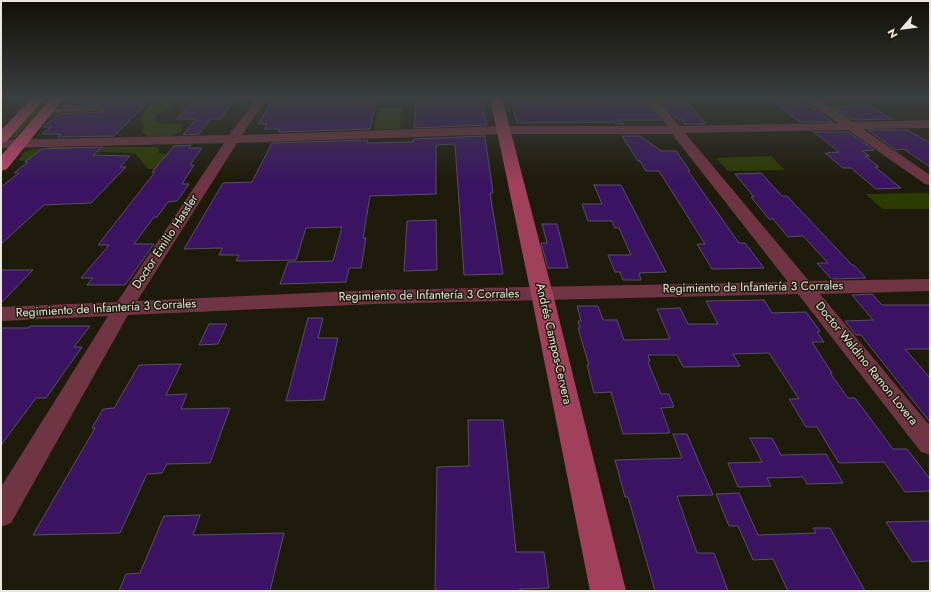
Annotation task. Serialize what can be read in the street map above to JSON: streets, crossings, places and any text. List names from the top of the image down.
{
  "streets": {
    "street": [
      "Doctor Emilio Hassler",
      "Regimiento de Infantería 3 Corrales",
      "Andrés Campos-Cervera",
      "Doctor Waldino Ramon Lovera"
    ]
  },
  "crossings": [
    ["Doctor Emilio Hassler", "Regimiento de Infantería 3 Corrales"],
    ["Regimiento de Infantería 3 Corrales", "Andrés Campos-Cervera"],
    ["Regimiento de Infantería 3 Corrales", "Doctor Waldino Ramon Lovera"]
  ],
  "north": "bottom left"
}
